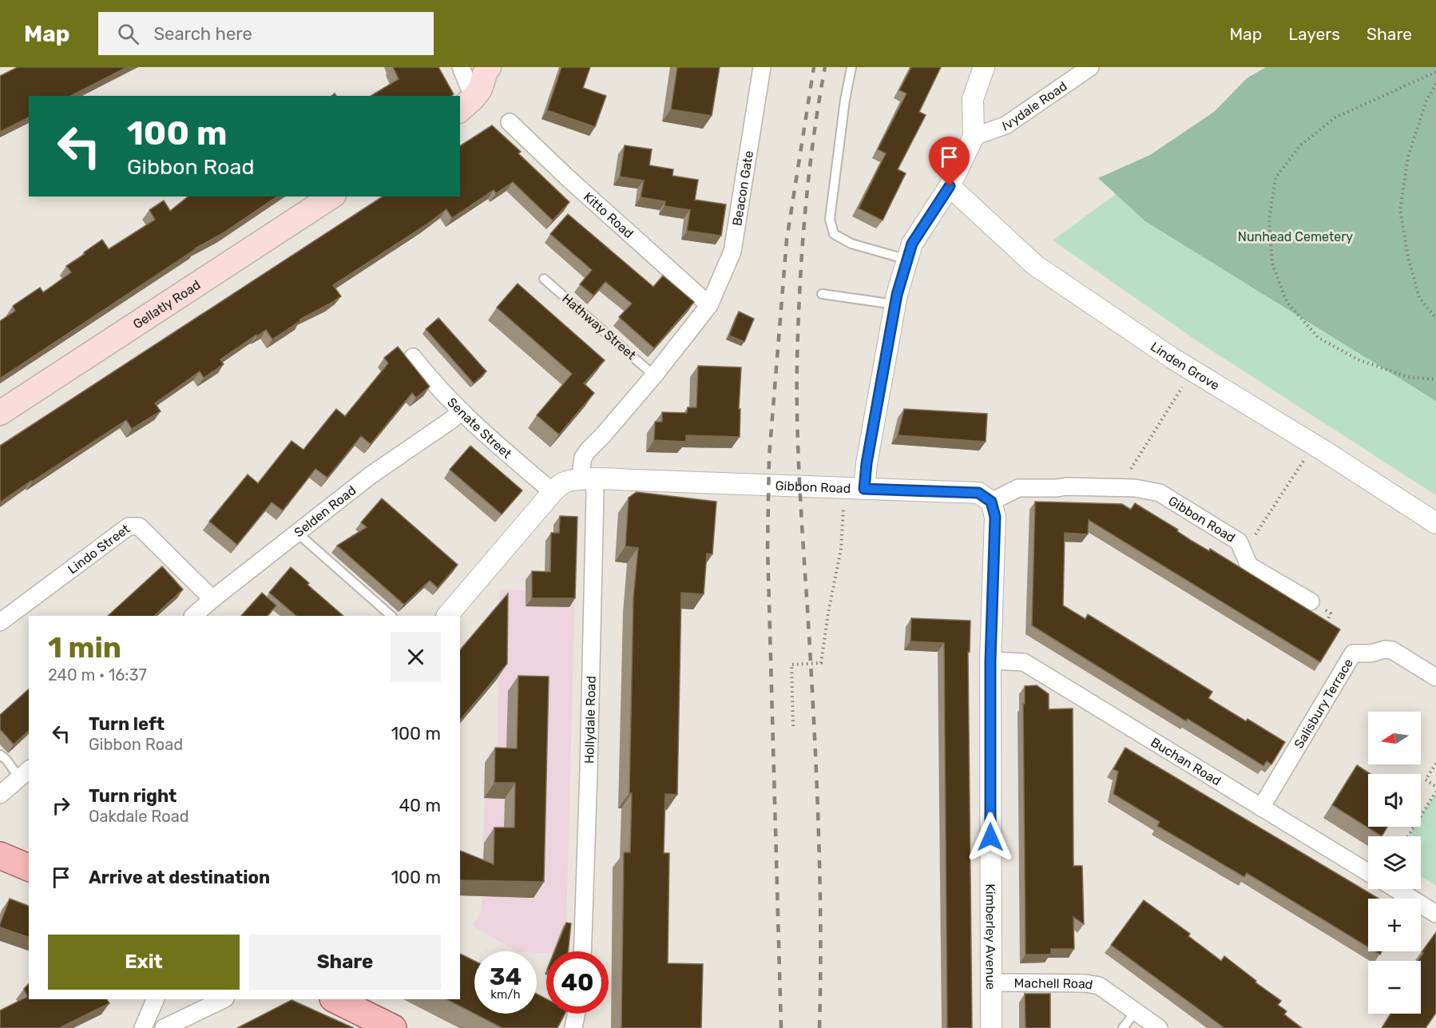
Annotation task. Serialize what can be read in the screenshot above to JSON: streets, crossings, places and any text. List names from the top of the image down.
{
  "streets": {
    "main road": ["Gellatly Road"],
    "street": [
      "Ivydale Road",
      "Beacon Gate",
      "Kitto Road",
      "Linden Grove",
      "Senate Street",
      "Gibbon Road",
      "Selden Road",
      "Lindo Street",
      "Salisbury Terrace",
      "Hollydale Road",
      "Buchan Road",
      "Kimberley Avenue",
      "Machell Road"
    ],
    "lane": ["Hathway Street"]
  },
  "crossings": [
    ["Beacon Gate", "Kitto Road"],
    ["Beacon Gate", "Hathway Street"],
    ["Beacon Gate", "Hollydale Road"],
    ["Hathway Street", "Hollydale Road"],
    ["Senate Street", "Gibbon Road"],
    ["Senate Street", "Selden Road"],
    ["Gibbon Road", "Hollydale Road"],
    ["Gibbon Road", "Kimberley Avenue"],
    ["Selden Road", "Lindo Street"],
    ["Salisbury Terrace", "Buchan Road"],
    ["Buchan Road", "Kimberley Avenue"],
    ["Kimberley Avenue", "Machell Road"]
  ],
  "parks": ["Nunhead Cemetery"],
  "north": "left",
  "page": {
    "header": "Map",
    "search": "Search here",
    "nav": ["Map", "Layers", "Share"],
    "turn": ["100 m", "Gibbon Road"],
    "heading": ["1 min", "240 m · 16:37"],
    "list": [
      {
        "name": "Turn left",
        "note": "Gibbon Road",
        "value": "100 m"
      },
      {
        "name": "Turn right",
        "note": "Oakdale Road",
        "value": "40 m"
      },
      {
        "name": "Arrive at destination",
        "value": "100 m"
      }
    ],
    "map_buttons": ["+", "−"],
    "buttons": ["Exit", "Share"],
    "speed": "34 km/h",
    "limit": "40"
  }
}
